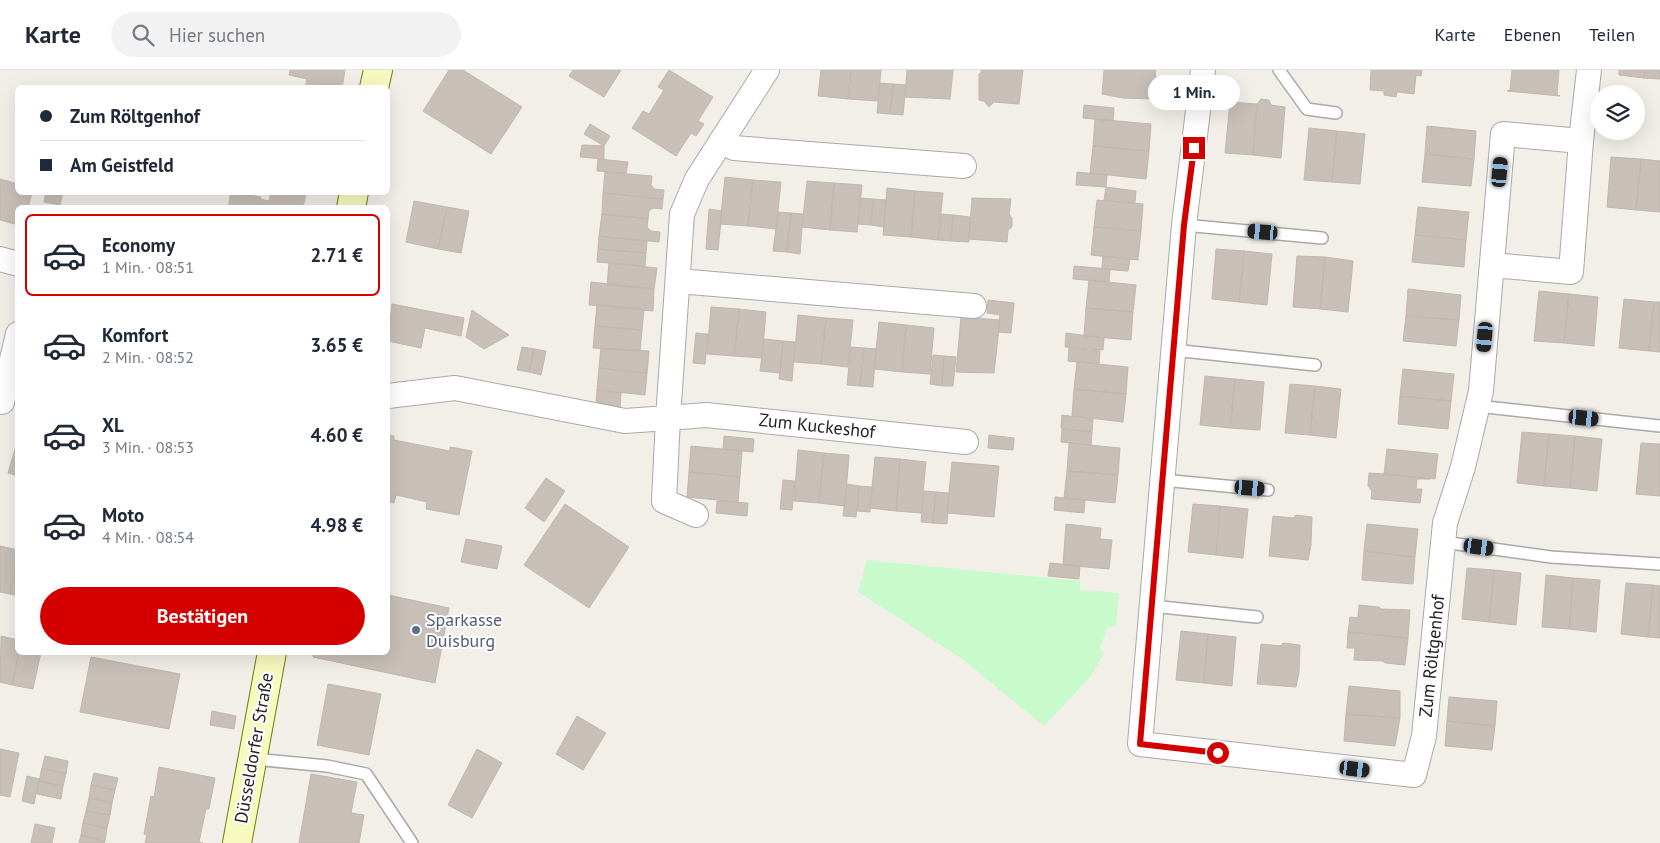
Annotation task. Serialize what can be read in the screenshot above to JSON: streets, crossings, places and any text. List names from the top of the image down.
{
  "streets": {
    "main road": ["Düsseldorfer Straße"],
    "street": ["Zum Kuckeshof", "Zum Röltgenhof"]
  },
  "places": ["Sparkasse Duisburg"],
  "page": {
    "header": "Karte",
    "search": "Hier suchen",
    "nav": ["Karte", "Ebenen", "Teilen"],
    "bubble": "1 Min.",
    "banner": ["Zum Röltgenhof", "Am Geistfeld"],
    "list": [
      {
        "name": "Economy",
        "note": "1 Min. · 08:51",
        "value": "2.71 €"
      },
      {
        "name": "Komfort",
        "note": "2 Min. · 08:52",
        "value": "3.65 €"
      },
      {
        "name": "XL",
        "note": "3 Min. · 08:53",
        "value": "4.60 €"
      },
      {
        "name": "Moto",
        "note": "4 Min. · 08:54",
        "value": "4.98 €"
      }
    ],
    "buttons": "Bestätigen"
  }
}
